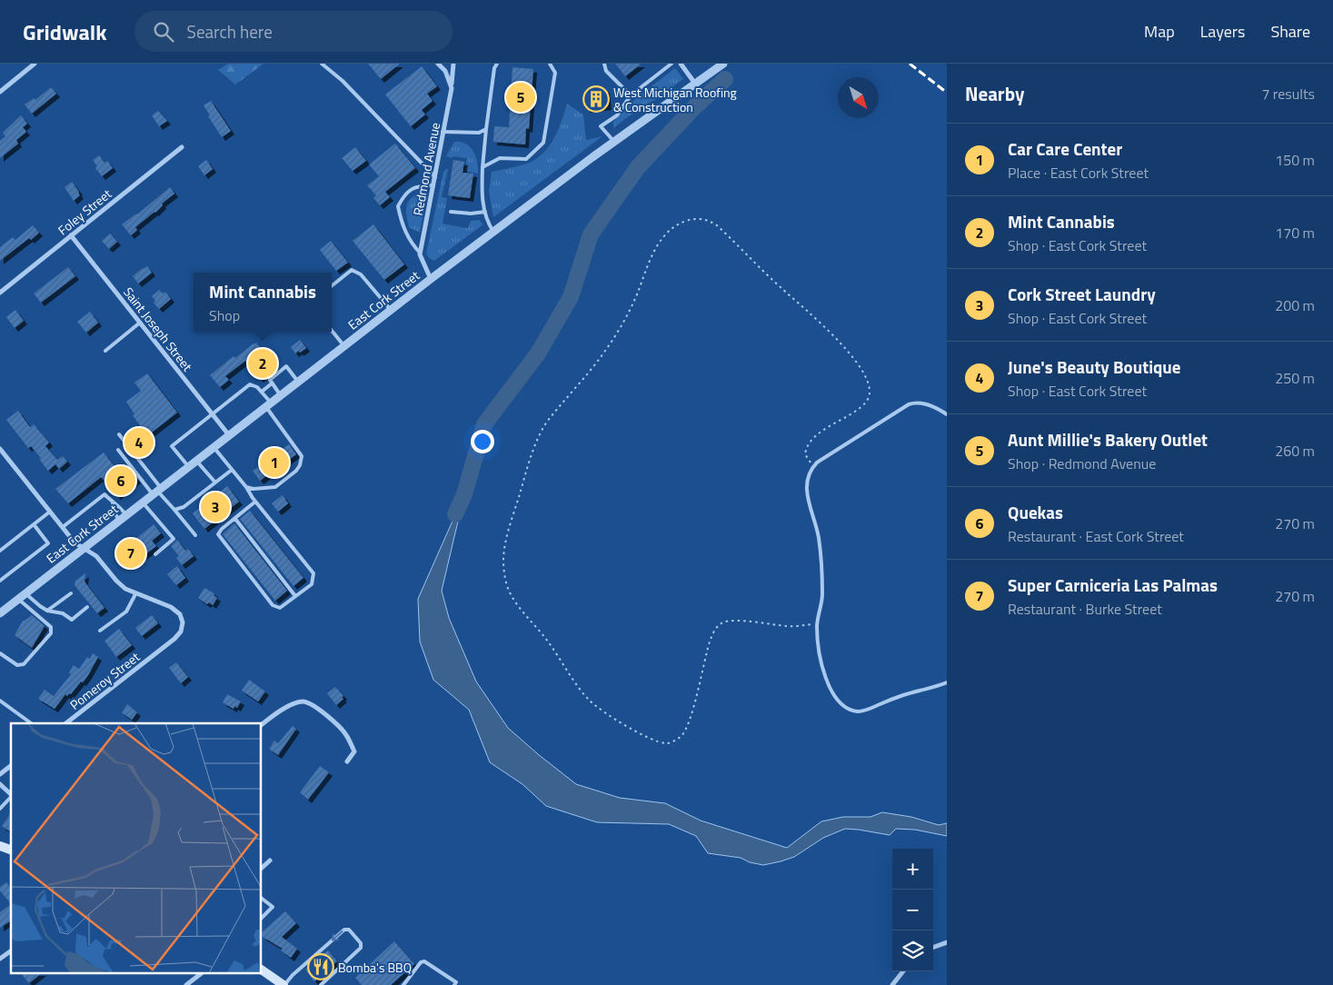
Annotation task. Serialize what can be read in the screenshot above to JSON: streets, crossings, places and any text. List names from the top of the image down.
{
  "streets": {
    "street": [
      "Redmond Avenue",
      "Foley Street",
      "East Cork Street",
      "Saint Joseph Street",
      "Pomeroy Street"
    ]
  },
  "crossings": [
    ["Foley Street", "Saint Joseph Street"],
    ["East Cork Street", "Saint Joseph Street"]
  ],
  "places": {
    "building": ["West Michigan Roofing & Construction"],
    "restaurant": ["Bomba's BBQ"]
  },
  "north": "bottom right",
  "page": {
    "header": "Gridwalk",
    "search": "Search here",
    "nav": ["Map", "Layers", "Share"],
    "heading": ["Nearby", "7 results"],
    "pins": [
      "5",
      "2",
      "4",
      "1",
      "6",
      "3",
      "7"
    ],
    "list": [
      {
        "mark": "1",
        "name": "Car Care Center",
        "note": "Place · East Cork Street",
        "value": "150 m"
      },
      {
        "mark": "2",
        "name": "Mint Cannabis",
        "note": "Shop · East Cork Street",
        "value": "170 m"
      },
      {
        "mark": "3",
        "name": "Cork Street Laundry",
        "note": "Shop · East Cork Street",
        "value": "200 m"
      },
      {
        "mark": "4",
        "name": "June's Beauty Boutique",
        "note": "Shop · East Cork Street",
        "value": "250 m"
      },
      {
        "mark": "5",
        "name": "Aunt Millie's Bakery Outlet",
        "note": "Shop · Redmond Avenue",
        "value": "260 m"
      },
      {
        "mark": "6",
        "name": "Quekas",
        "note": "Restaurant · East Cork Street",
        "value": "270 m"
      },
      {
        "mark": "7",
        "name": "Super Carniceria Las Palmas",
        "note": "Restaurant · Burke Street",
        "value": "270 m"
      }
    ],
    "popup": ["Mint Cannabis", "Shop"],
    "map_buttons": ["+", "−"]
  }
}
